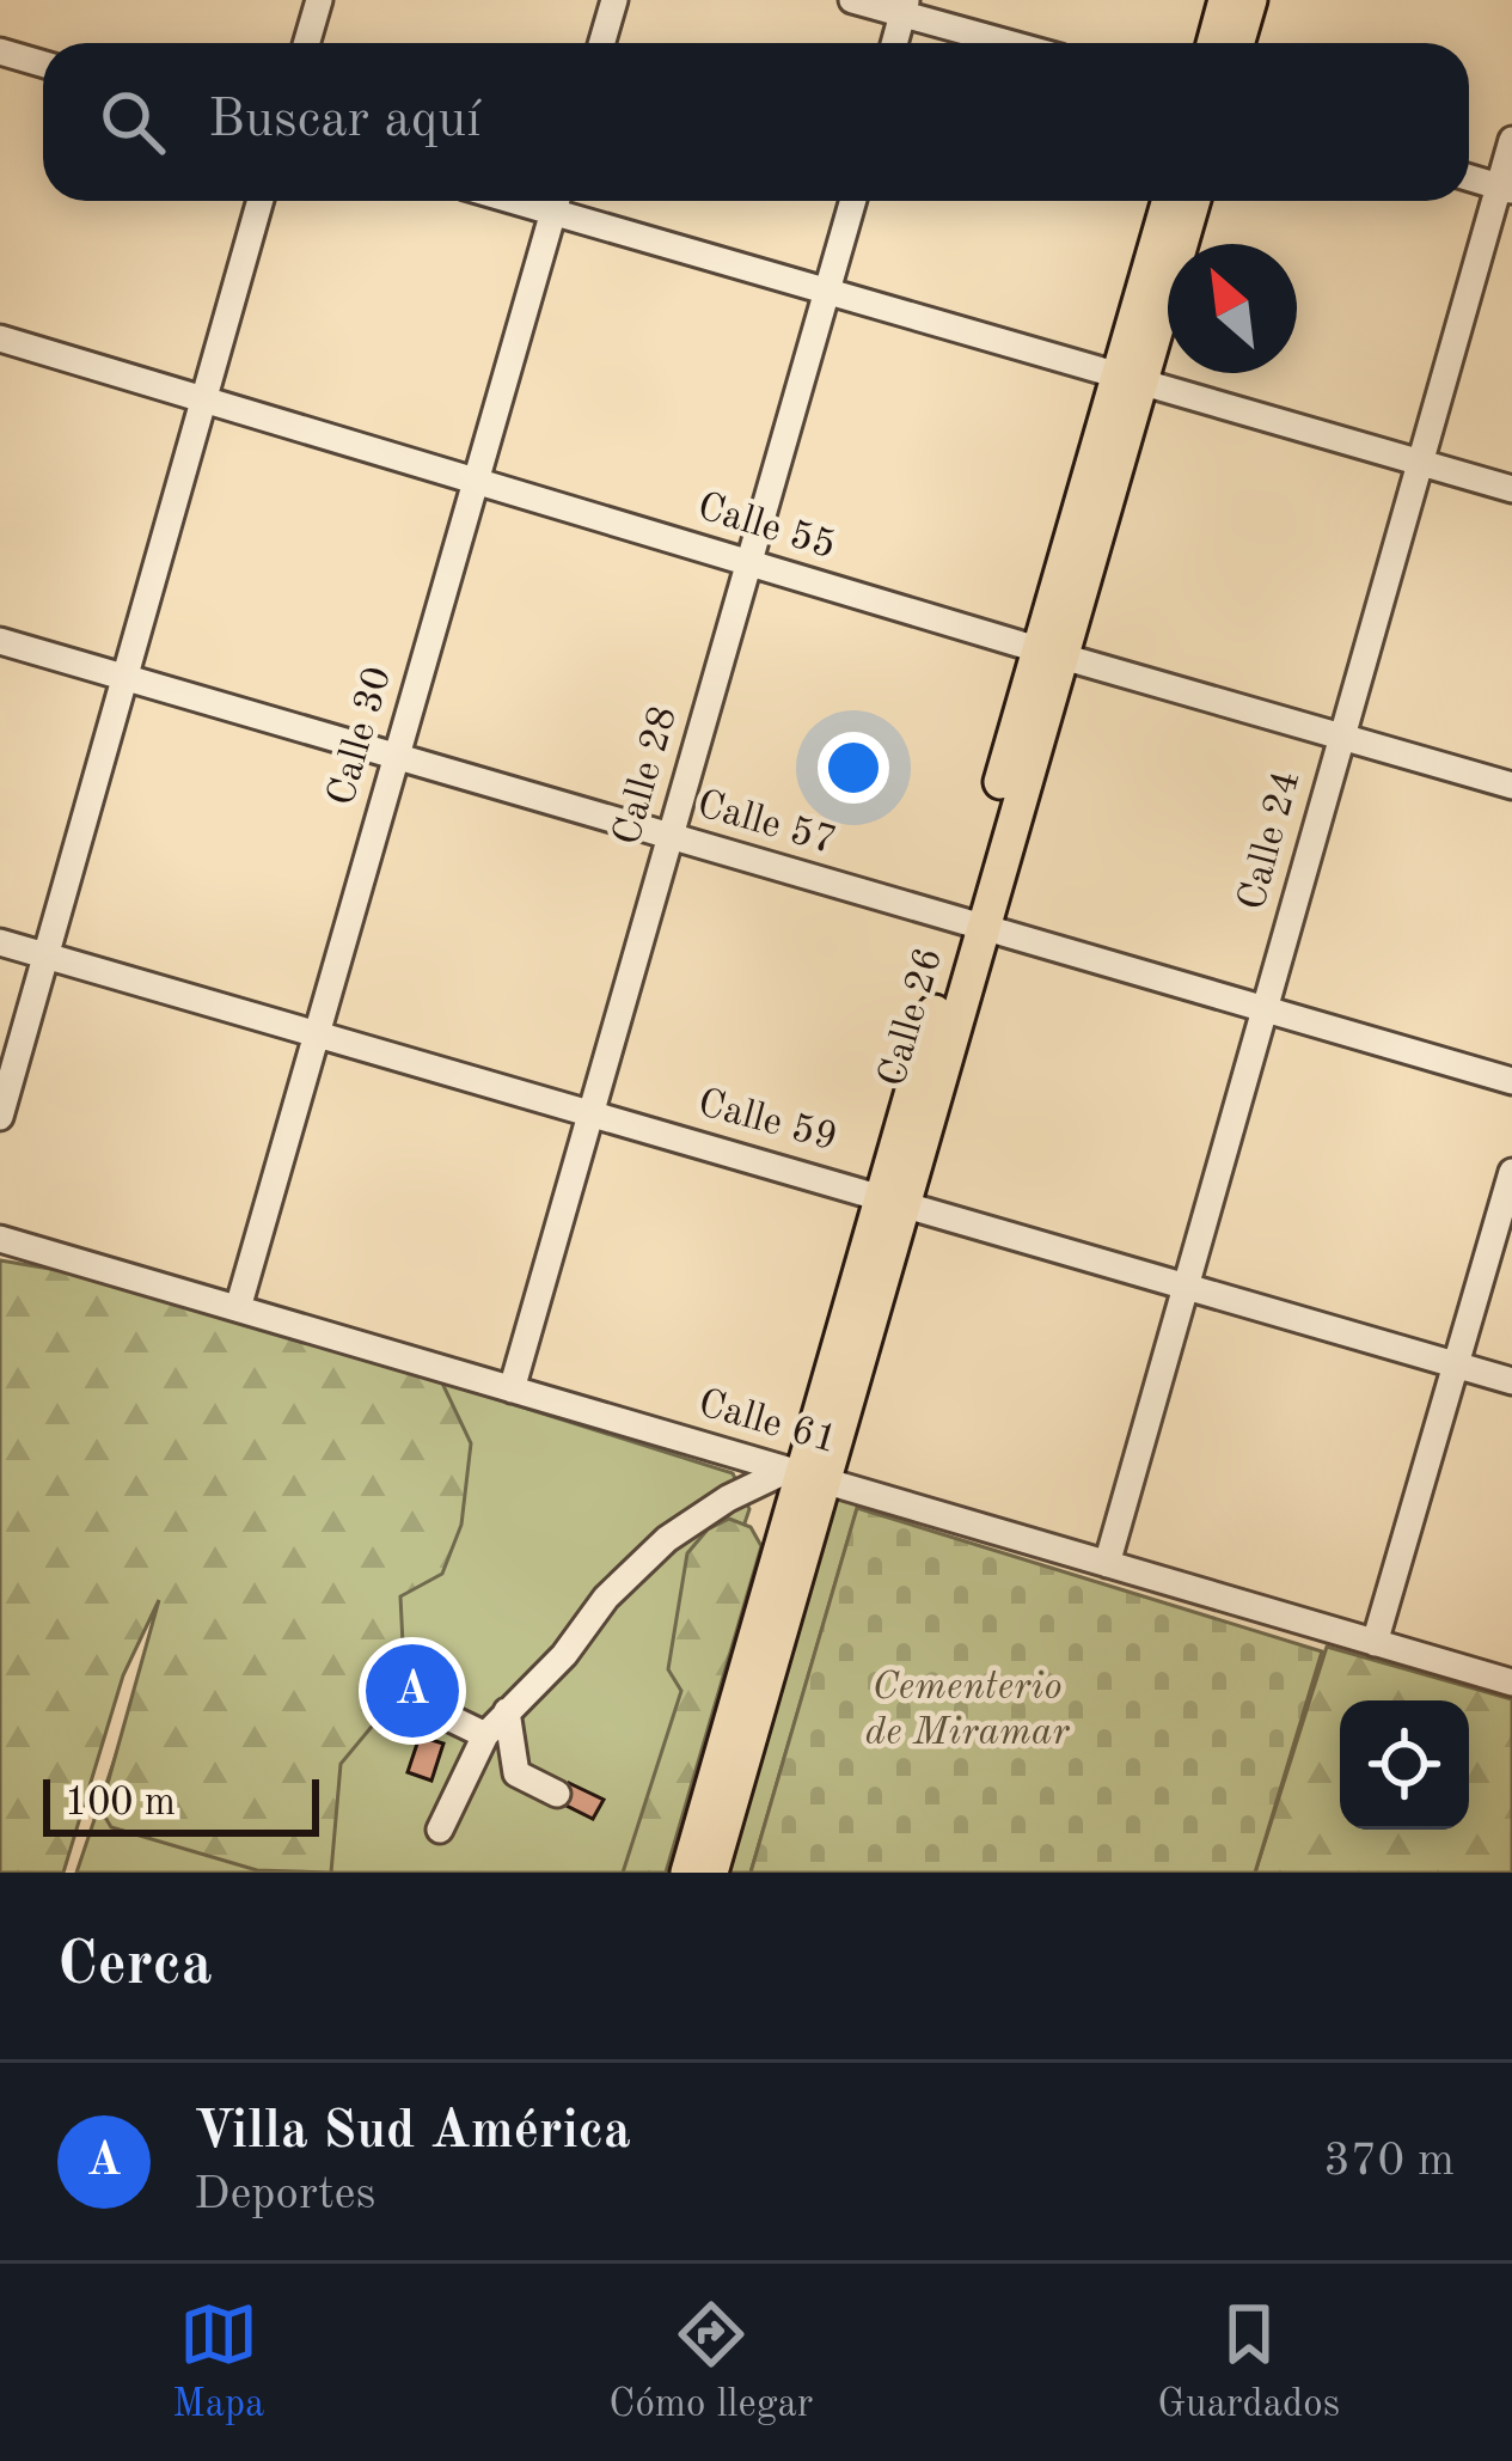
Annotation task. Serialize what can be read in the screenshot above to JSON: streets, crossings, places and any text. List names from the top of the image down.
{
  "streets": {
    "main road": ["Calle 26"],
    "street": [
      "Calle 55",
      "Calle 30",
      "Calle 28",
      "Calle 57",
      "Calle 24",
      "Calle 59",
      "Calle 61"
    ]
  },
  "crossings": [
    ["Calle 55", "Calle 30"],
    ["Calle 55", "Calle 28"],
    ["Calle 55", "Calle 24"],
    ["Calle 55", "Calle 26"],
    ["Calle 30", "Calle 57"],
    ["Calle 30", "Calle 59"],
    ["Calle 30", "Calle 61"],
    ["Calle 28", "Calle 57"],
    ["Calle 28", "Calle 59"],
    ["Calle 28", "Calle 61"],
    ["Calle 57", "Calle 24"],
    ["Calle 57", "Calle 26"],
    ["Calle 24", "Calle 59"],
    ["Calle 24", "Calle 61"],
    ["Calle 26", "Calle 59"],
    ["Calle 26", "Calle 61"]
  ],
  "parks": ["Cementerio de Miramar"],
  "scale_bar": "100 m",
  "north": "top left",
  "page": {
    "search": "Buscar aquí",
    "pins": "A",
    "scale": "100 m",
    "heading": "Cerca",
    "list": [
      {
        "mark": "A",
        "name": "Villa Sud América",
        "note": "Deportes",
        "value": "370 m"
      }
    ],
    "nav": ["Mapa", "Cómo llegar", "Guardados"]
  }
}
